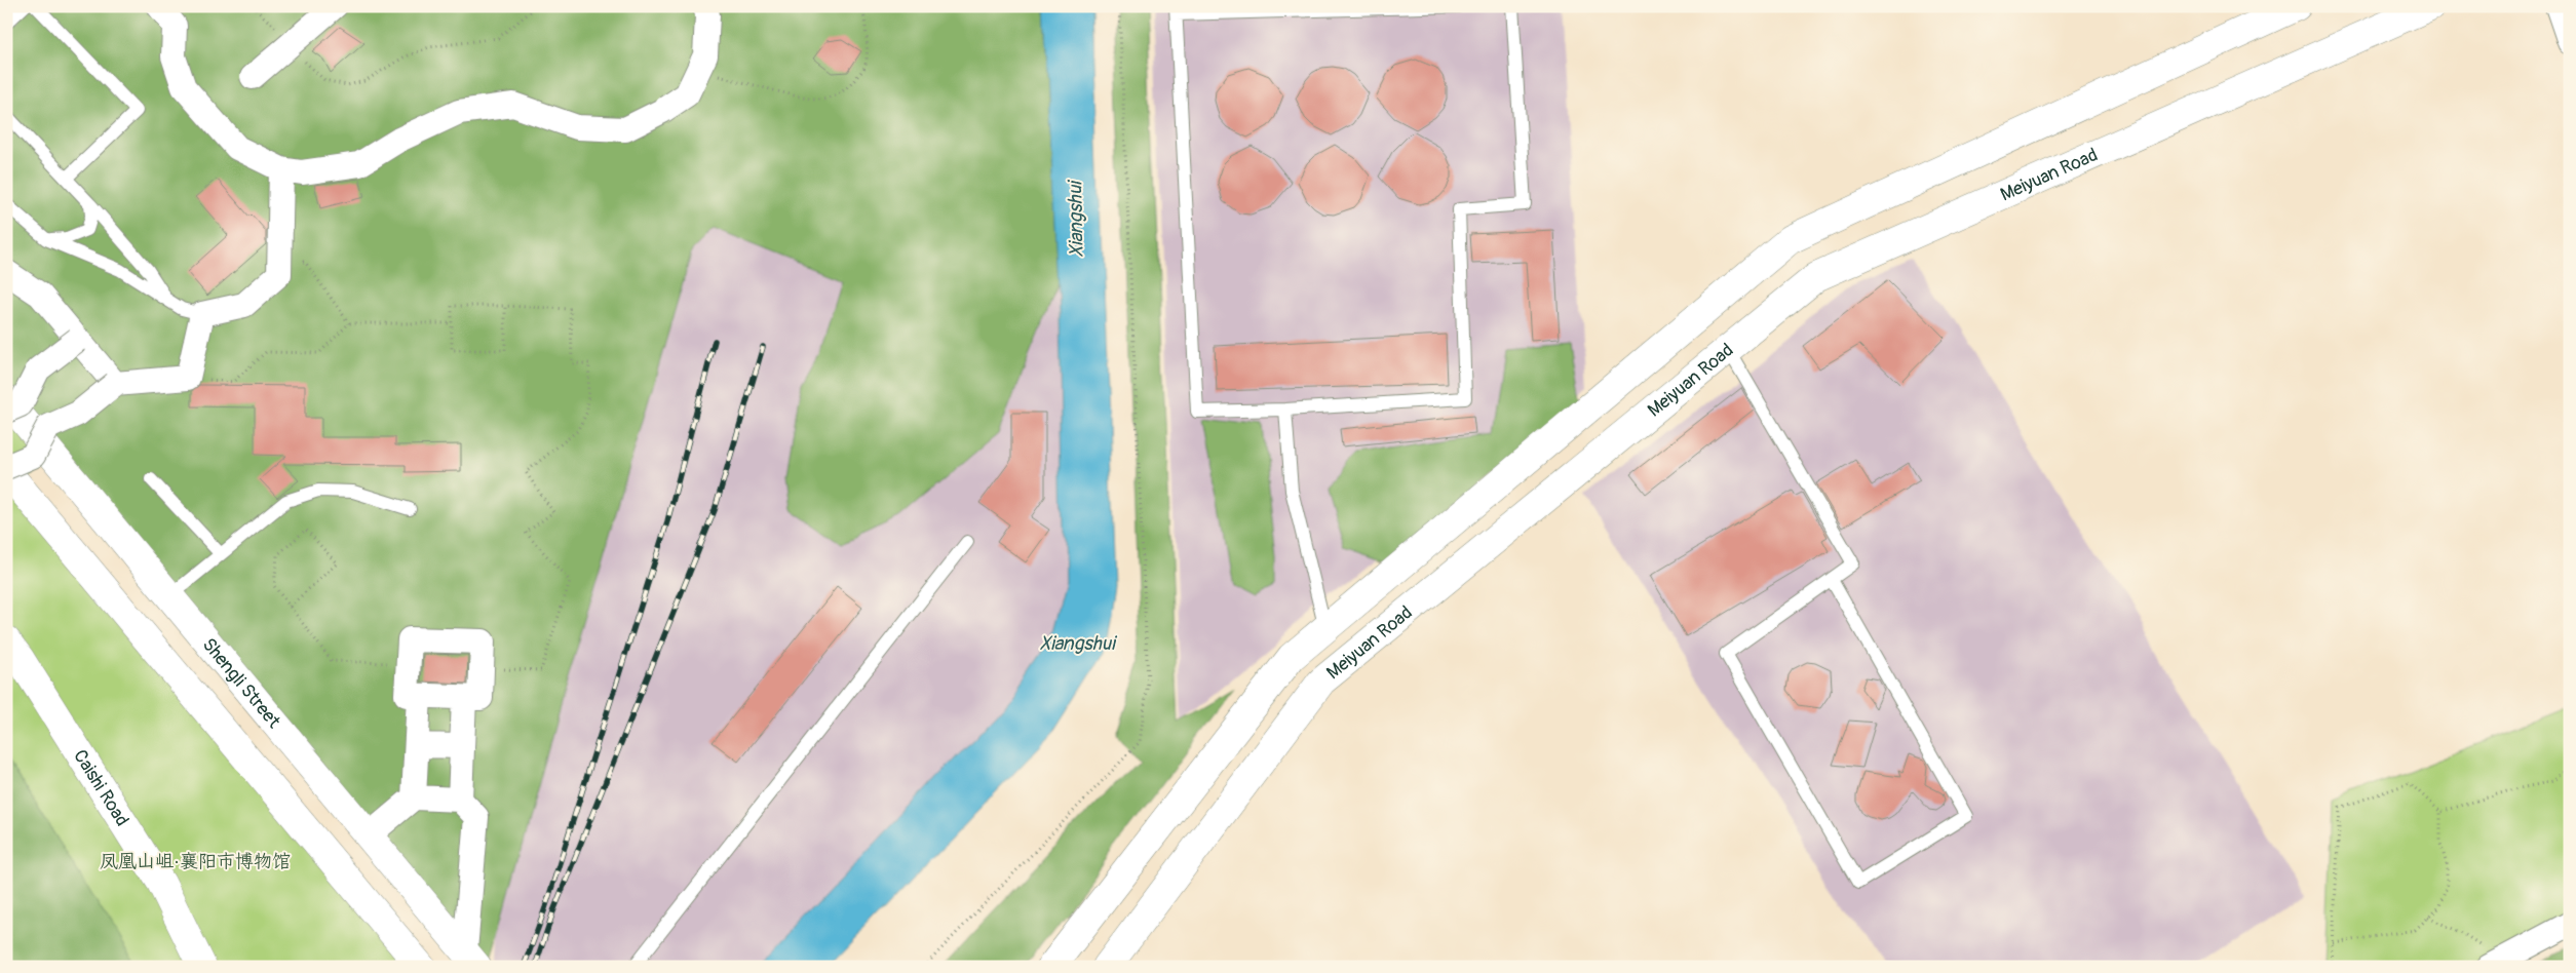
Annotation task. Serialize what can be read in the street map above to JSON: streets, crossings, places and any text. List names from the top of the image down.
{
  "streets": {
    "main road": ["Meiyuan Road", "Shengli Street", "Caishi Road"]
  },
  "water": ["Xiangshui"],
  "parks": ["凤凰山岨·襄阳市博物馆"]
}
